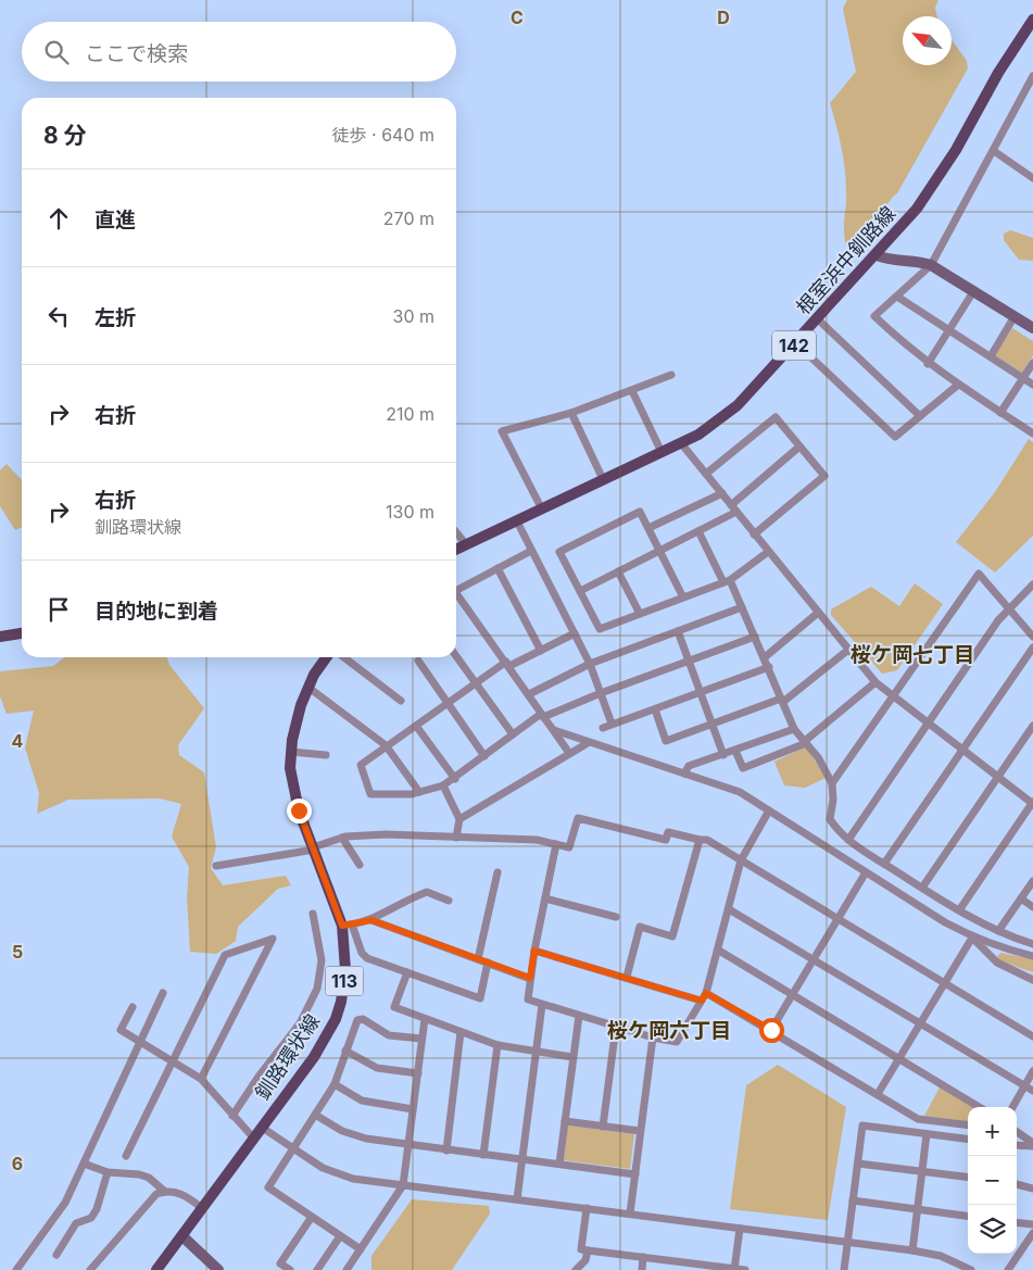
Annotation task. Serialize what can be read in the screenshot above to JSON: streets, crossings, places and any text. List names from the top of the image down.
{
  "streets": {
    "main road": [
      "根室浜中釧路線",
      "142",
      "113",
      "釧路環状線"
    ]
  },
  "districts": ["桜ケ岡七丁目", "桜ケ岡六丁目"],
  "north": "top left",
  "page": {
    "search": "ここで検索",
    "heading": ["8 分", "徒歩 · 640 m"],
    "list": [
      ["直進", "270 m"],
      ["左折", "30 m"],
      ["右折", "210 m"],
      ["右折", "釧路環状線", "130 m"],
      "目的地に到着"
    ],
    "map_buttons": ["+", "−"]
  },
  "grid": {
    "columns": ["C", "D"],
    "rows": ["4", "5", "6"]
  }
}
